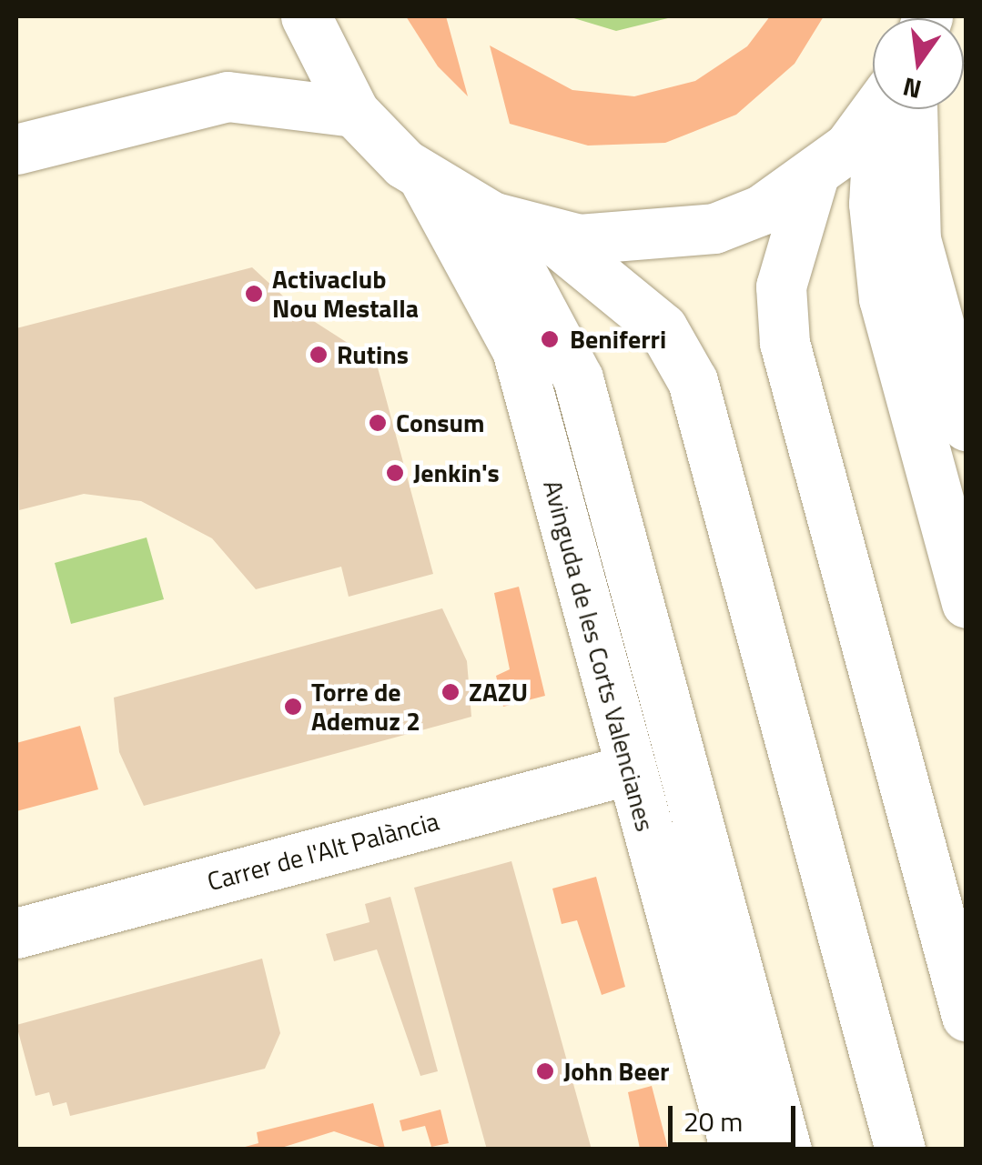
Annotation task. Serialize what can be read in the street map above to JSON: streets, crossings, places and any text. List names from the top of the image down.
{
  "streets": {
    "main road": ["Avinguda de les Corts Valencianes", "Carrer de l'Alt Palància"]
  },
  "crossings": [
    ["Avinguda de les Corts Valencianes", "Carrer de l'Alt Palància"]
  ],
  "places": [
    "Activaclub Nou Mestalla",
    "Beniferri",
    "Rutins",
    "Consum",
    "Jenkin's",
    "ZAZU",
    "Torre de Ademuz 2",
    "John Beer"
  ],
  "scale_bar": "20 m",
  "north": "bottom"
}
